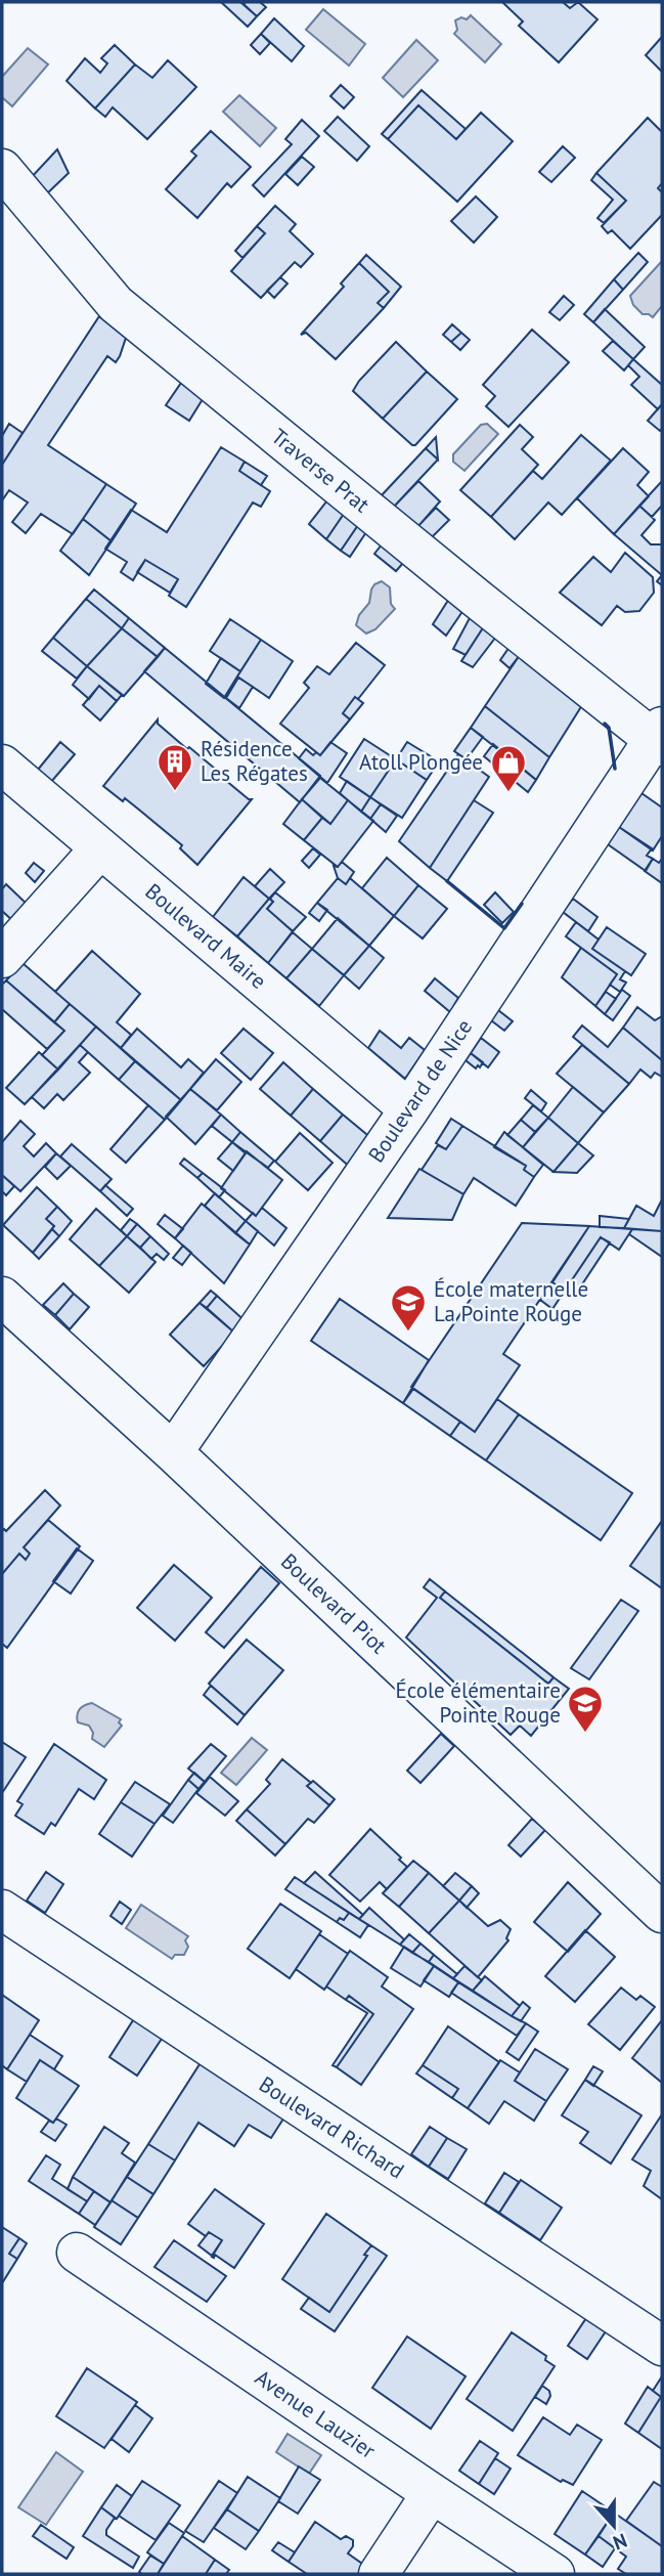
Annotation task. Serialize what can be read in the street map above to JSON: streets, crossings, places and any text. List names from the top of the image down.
{
  "streets": {
    "street": [
      "Traverse Prat",
      "Boulevard Maire",
      "Boulevard de Nice",
      "Boulevard Piot",
      "Boulevard Richard",
      "Avenue Lauzier"
    ]
  },
  "crossings": [
    ["Traverse Prat", "Boulevard de Nice"],
    ["Boulevard Maire", "Boulevard de Nice"],
    ["Boulevard de Nice", "Boulevard Piot"]
  ],
  "places": {
    "building": ["Résidence Les Régates"],
    "shop": ["Atoll Plongée"],
    "school or university": ["École maternelle La Pointe Rouge", "École élémentaire Pointe Rouge"]
  },
  "north": "bottom"
}
